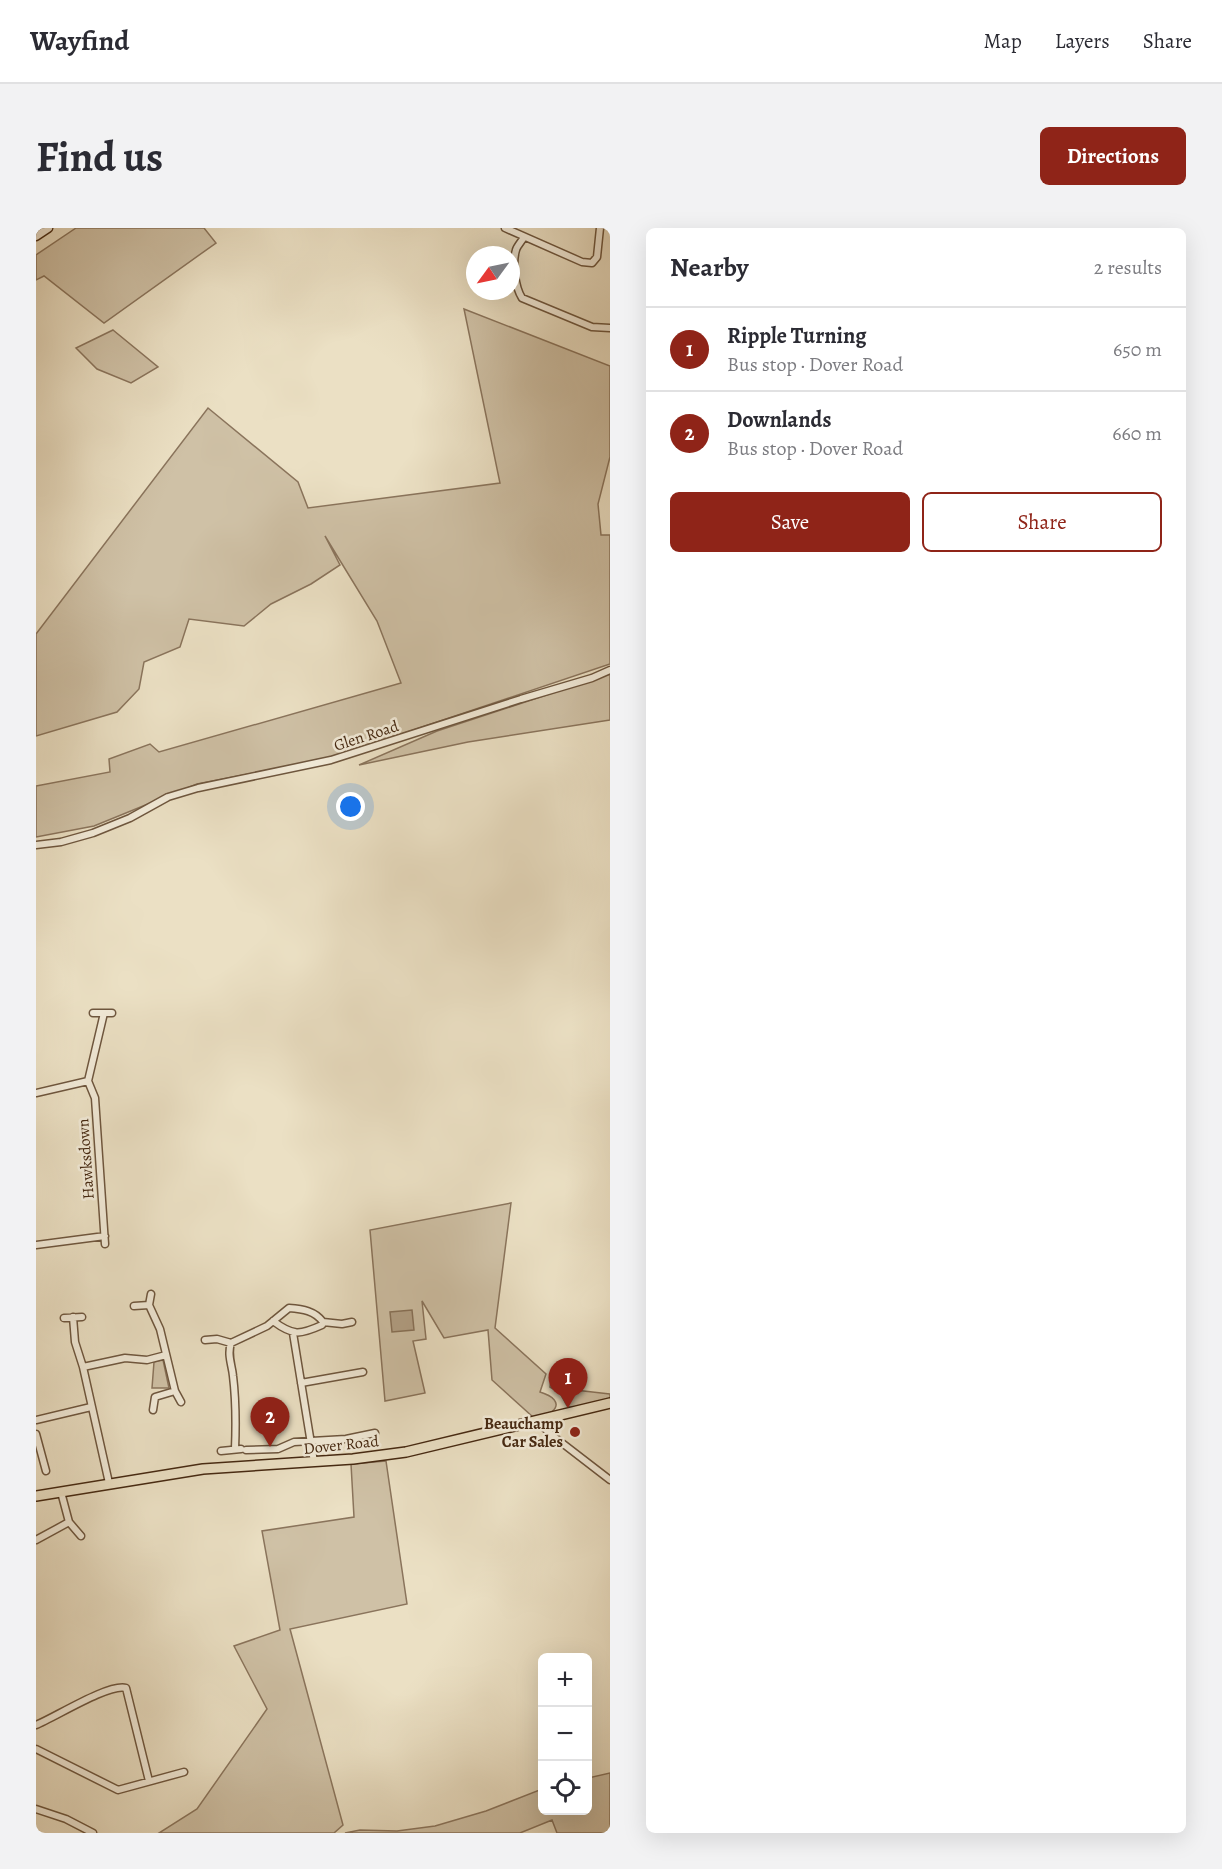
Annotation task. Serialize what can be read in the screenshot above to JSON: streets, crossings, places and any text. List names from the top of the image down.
{
  "streets": {
    "main road": ["Dover Road"],
    "street": ["Glen Road", "Hawksdown"]
  },
  "places": ["Beauchamp Car Sales"],
  "north": "bottom left",
  "page": {
    "header": "Wayfind",
    "nav": ["Map", "Layers", "Share"],
    "buttons": [
      "Directions",
      ["Save", "Share"]
    ],
    "title": "Find us",
    "heading": ["Nearby", "2 results"],
    "list": [
      {
        "mark": "1",
        "name": "Ripple Turning",
        "note": "Bus stop · Dover Road",
        "value": "650 m"
      },
      {
        "mark": "2",
        "name": "Downlands",
        "note": "Bus stop · Dover Road",
        "value": "660 m"
      }
    ],
    "pins": ["1", "2"],
    "map_buttons": ["+", "−"]
  }
}
